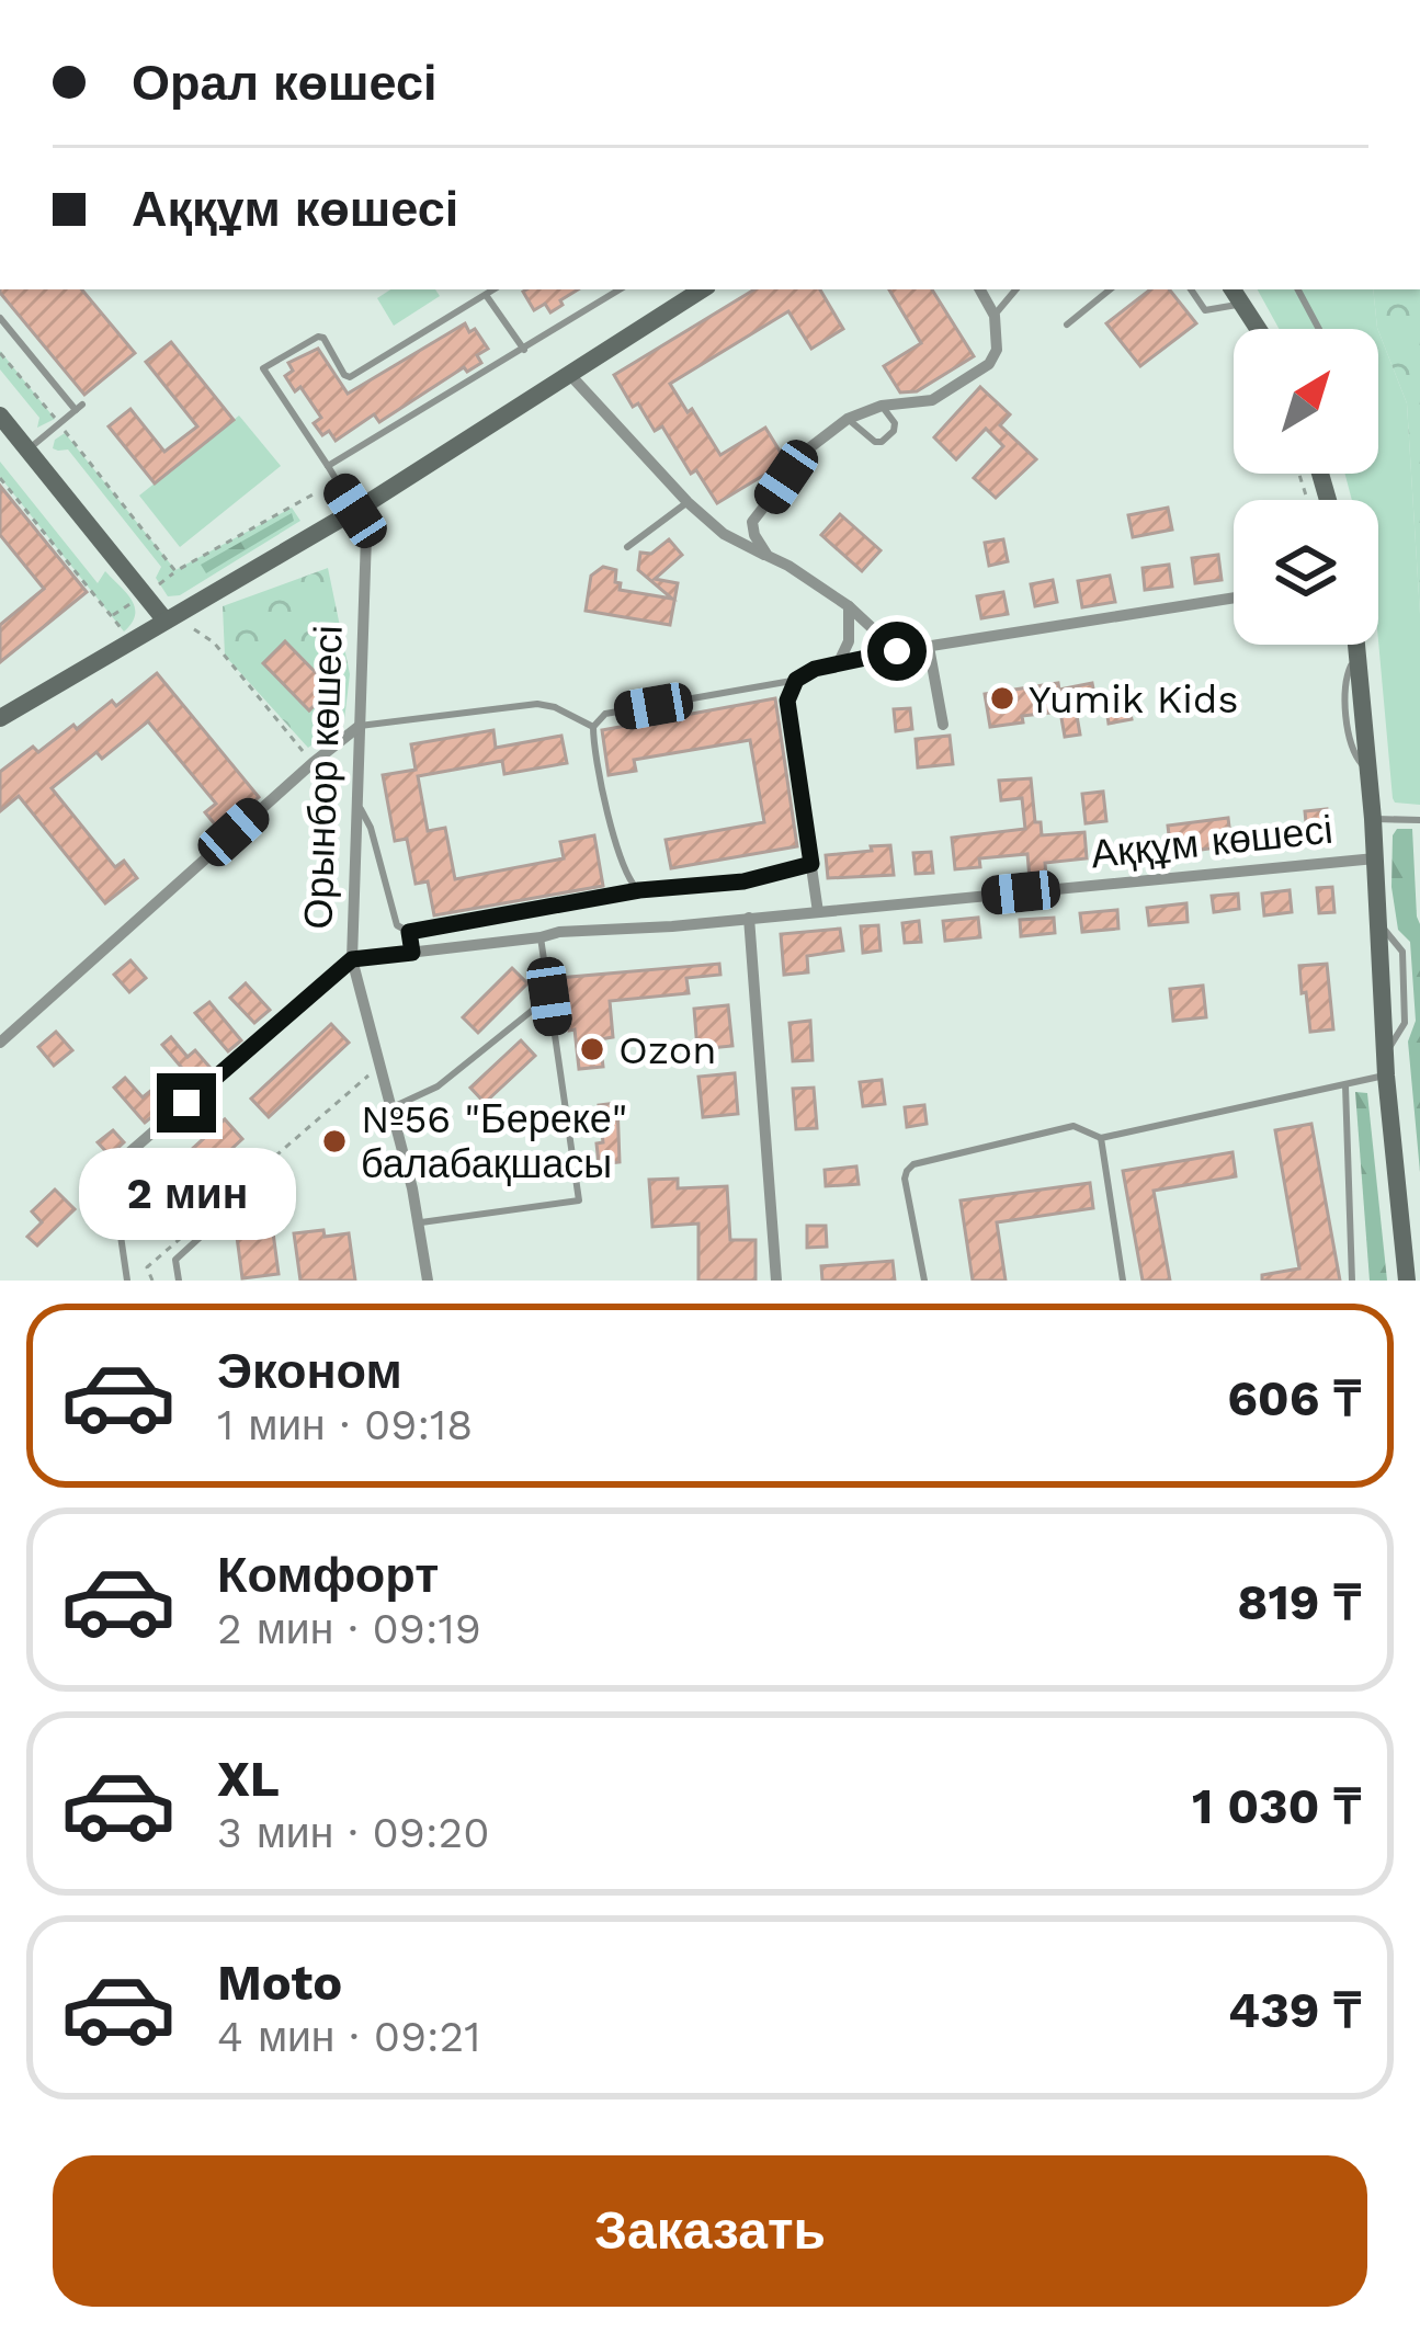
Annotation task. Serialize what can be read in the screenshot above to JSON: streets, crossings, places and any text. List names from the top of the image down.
{
  "streets": {
    "street": ["Орынбор көшесі", "Аққұм көшесі"]
  },
  "crossings": [
    ["Орынбор көшесі", "Аққұм көшесі"]
  ],
  "places": ["Yumik Kids", "Ozon", "№56 \"Береке\" балабақшасы"],
  "north": "top right",
  "page": {
    "banner": ["Орал көшесі", "Аққұм көшесі"],
    "bubble": "2 мин",
    "list": [
      {
        "name": "Эконом",
        "note": "1 мин · 09:18",
        "value": "606 ₸"
      },
      {
        "name": "Комфорт",
        "note": "2 мин · 09:19",
        "value": "819 ₸"
      },
      {
        "name": "XL",
        "note": "3 мин · 09:20",
        "value": "1 030 ₸"
      },
      {
        "name": "Moto",
        "note": "4 мин · 09:21",
        "value": "439 ₸"
      }
    ],
    "buttons": "Заказать"
  }
}
